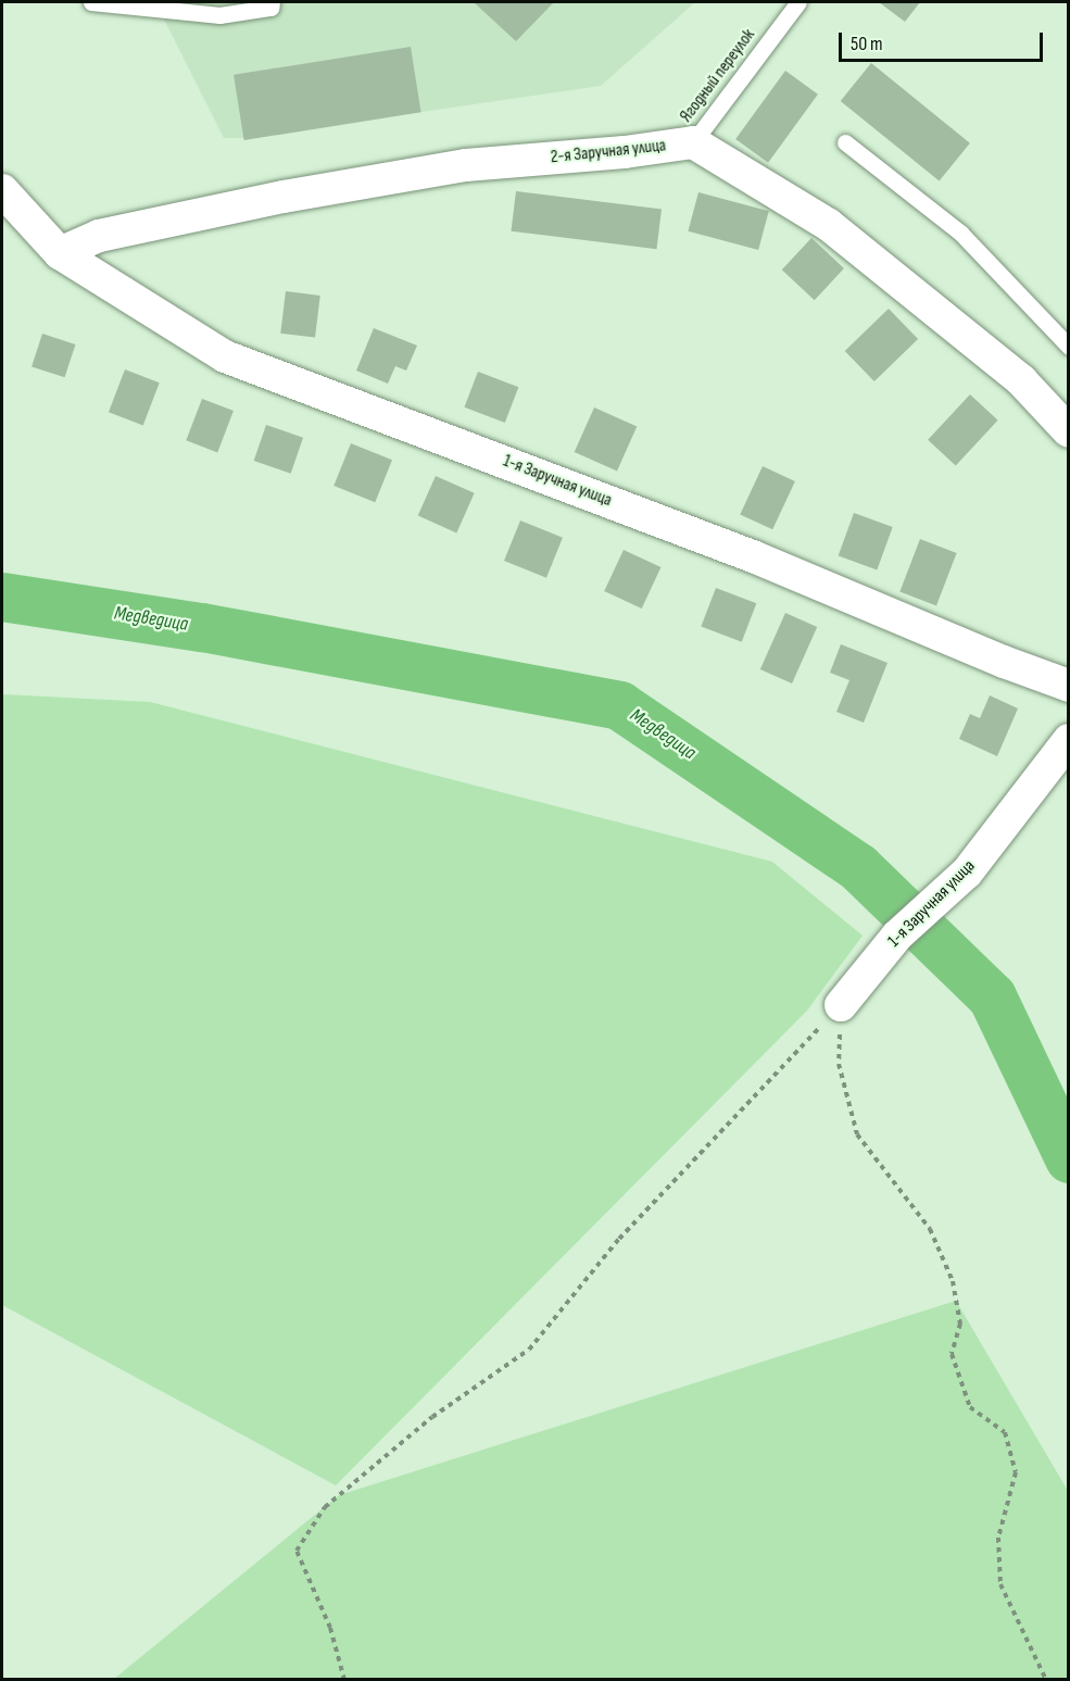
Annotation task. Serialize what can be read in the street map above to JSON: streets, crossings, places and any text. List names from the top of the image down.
{
  "streets": {
    "street": ["2-я Заручная улица", "1-я Заручная улица"],
    "lane": ["Ягодный переулок"]
  },
  "crossings": [
    ["Ягодный переулок", "2-я Заручная улица"],
    ["2-я Заручная улица", "1-я Заручная улица"]
  ],
  "water": ["Медведица"],
  "scale_bar": "50 m"
}
